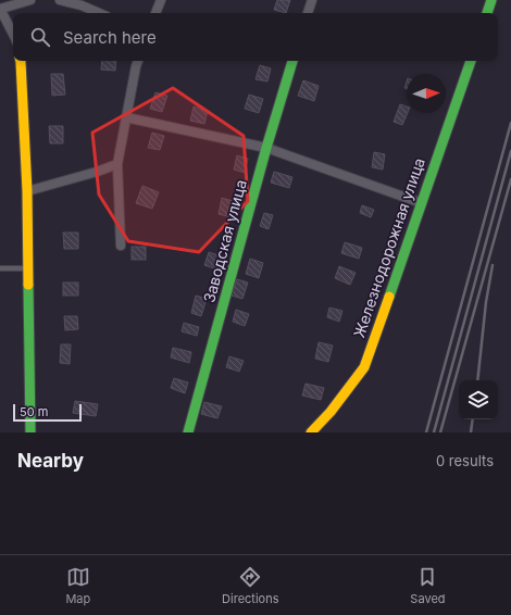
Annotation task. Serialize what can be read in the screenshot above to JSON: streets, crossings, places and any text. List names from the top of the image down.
{
  "streets": {
    "street": ["Заводская улица", "Железнодорожная улица"]
  },
  "scale_bar": "50 m",
  "north": "right",
  "page": {
    "search": "Search here",
    "scale": "50 m",
    "heading": ["Nearby", "0 results"],
    "nav": ["Map", "Directions", "Saved"]
  }
}
